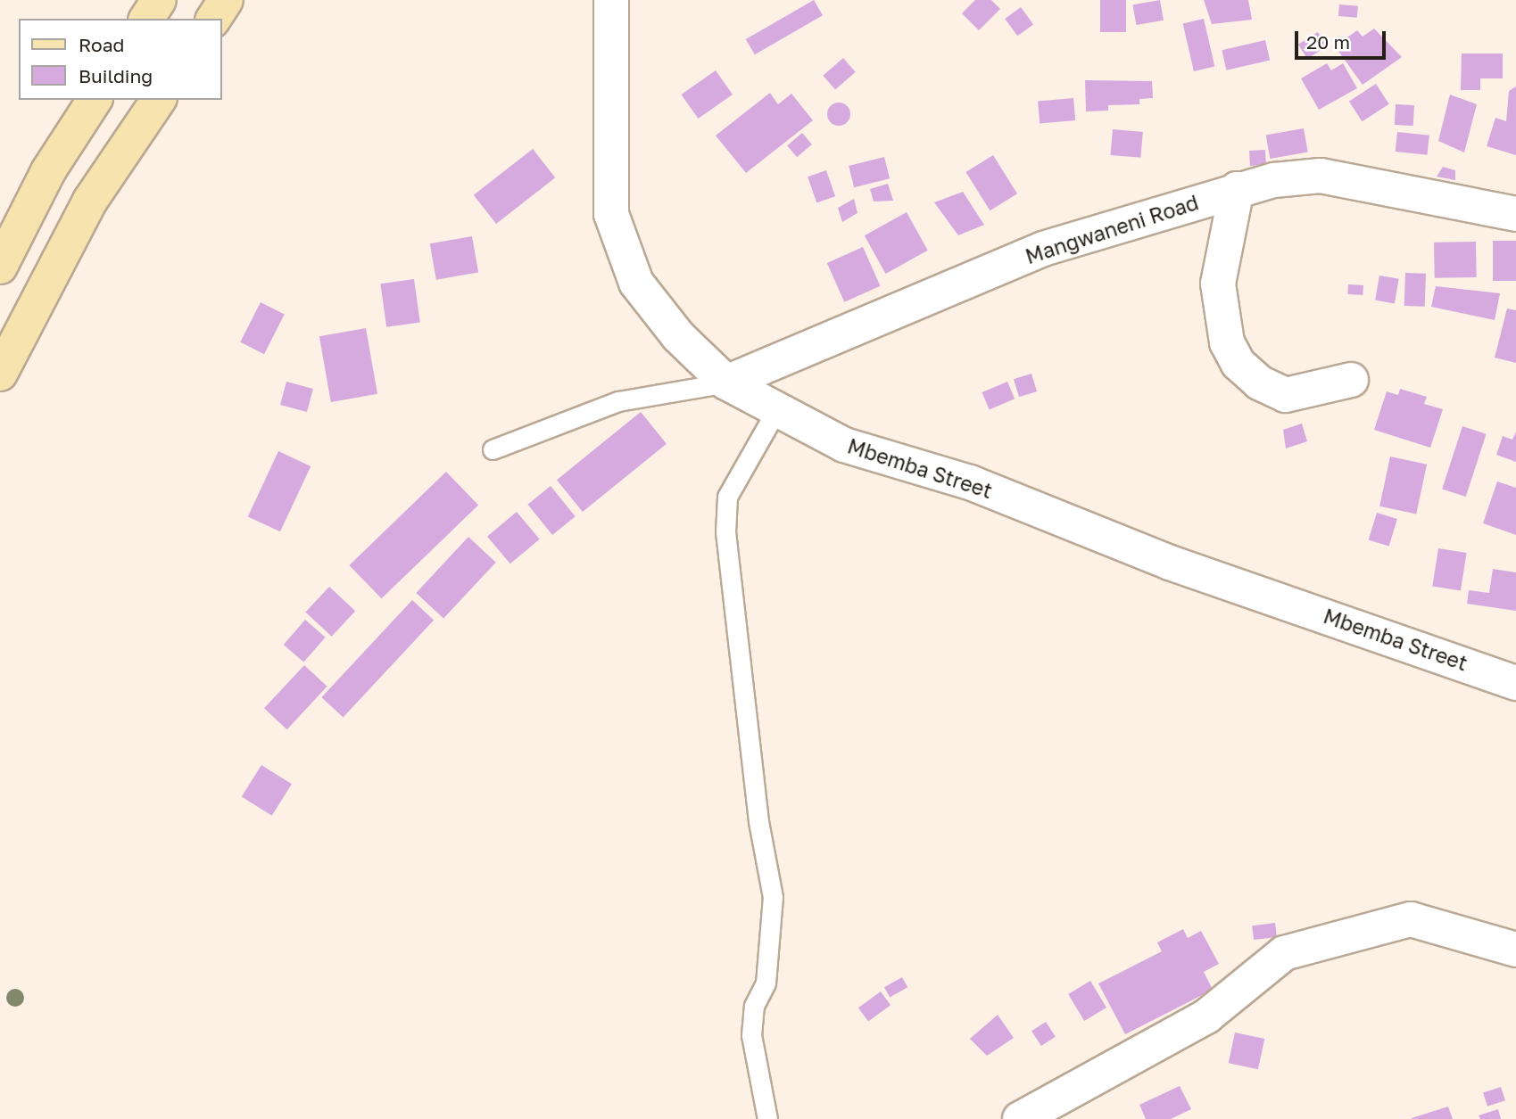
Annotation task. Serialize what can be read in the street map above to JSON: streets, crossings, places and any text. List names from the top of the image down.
{
  "streets": {
    "street": ["Mangwaneni Road", "Mbemba Street"]
  },
  "crossings": [
    ["Mangwaneni Road", "Mbemba Street"]
  ],
  "legend": ["Road", "Building"],
  "scale_bar": "20 m"
}
